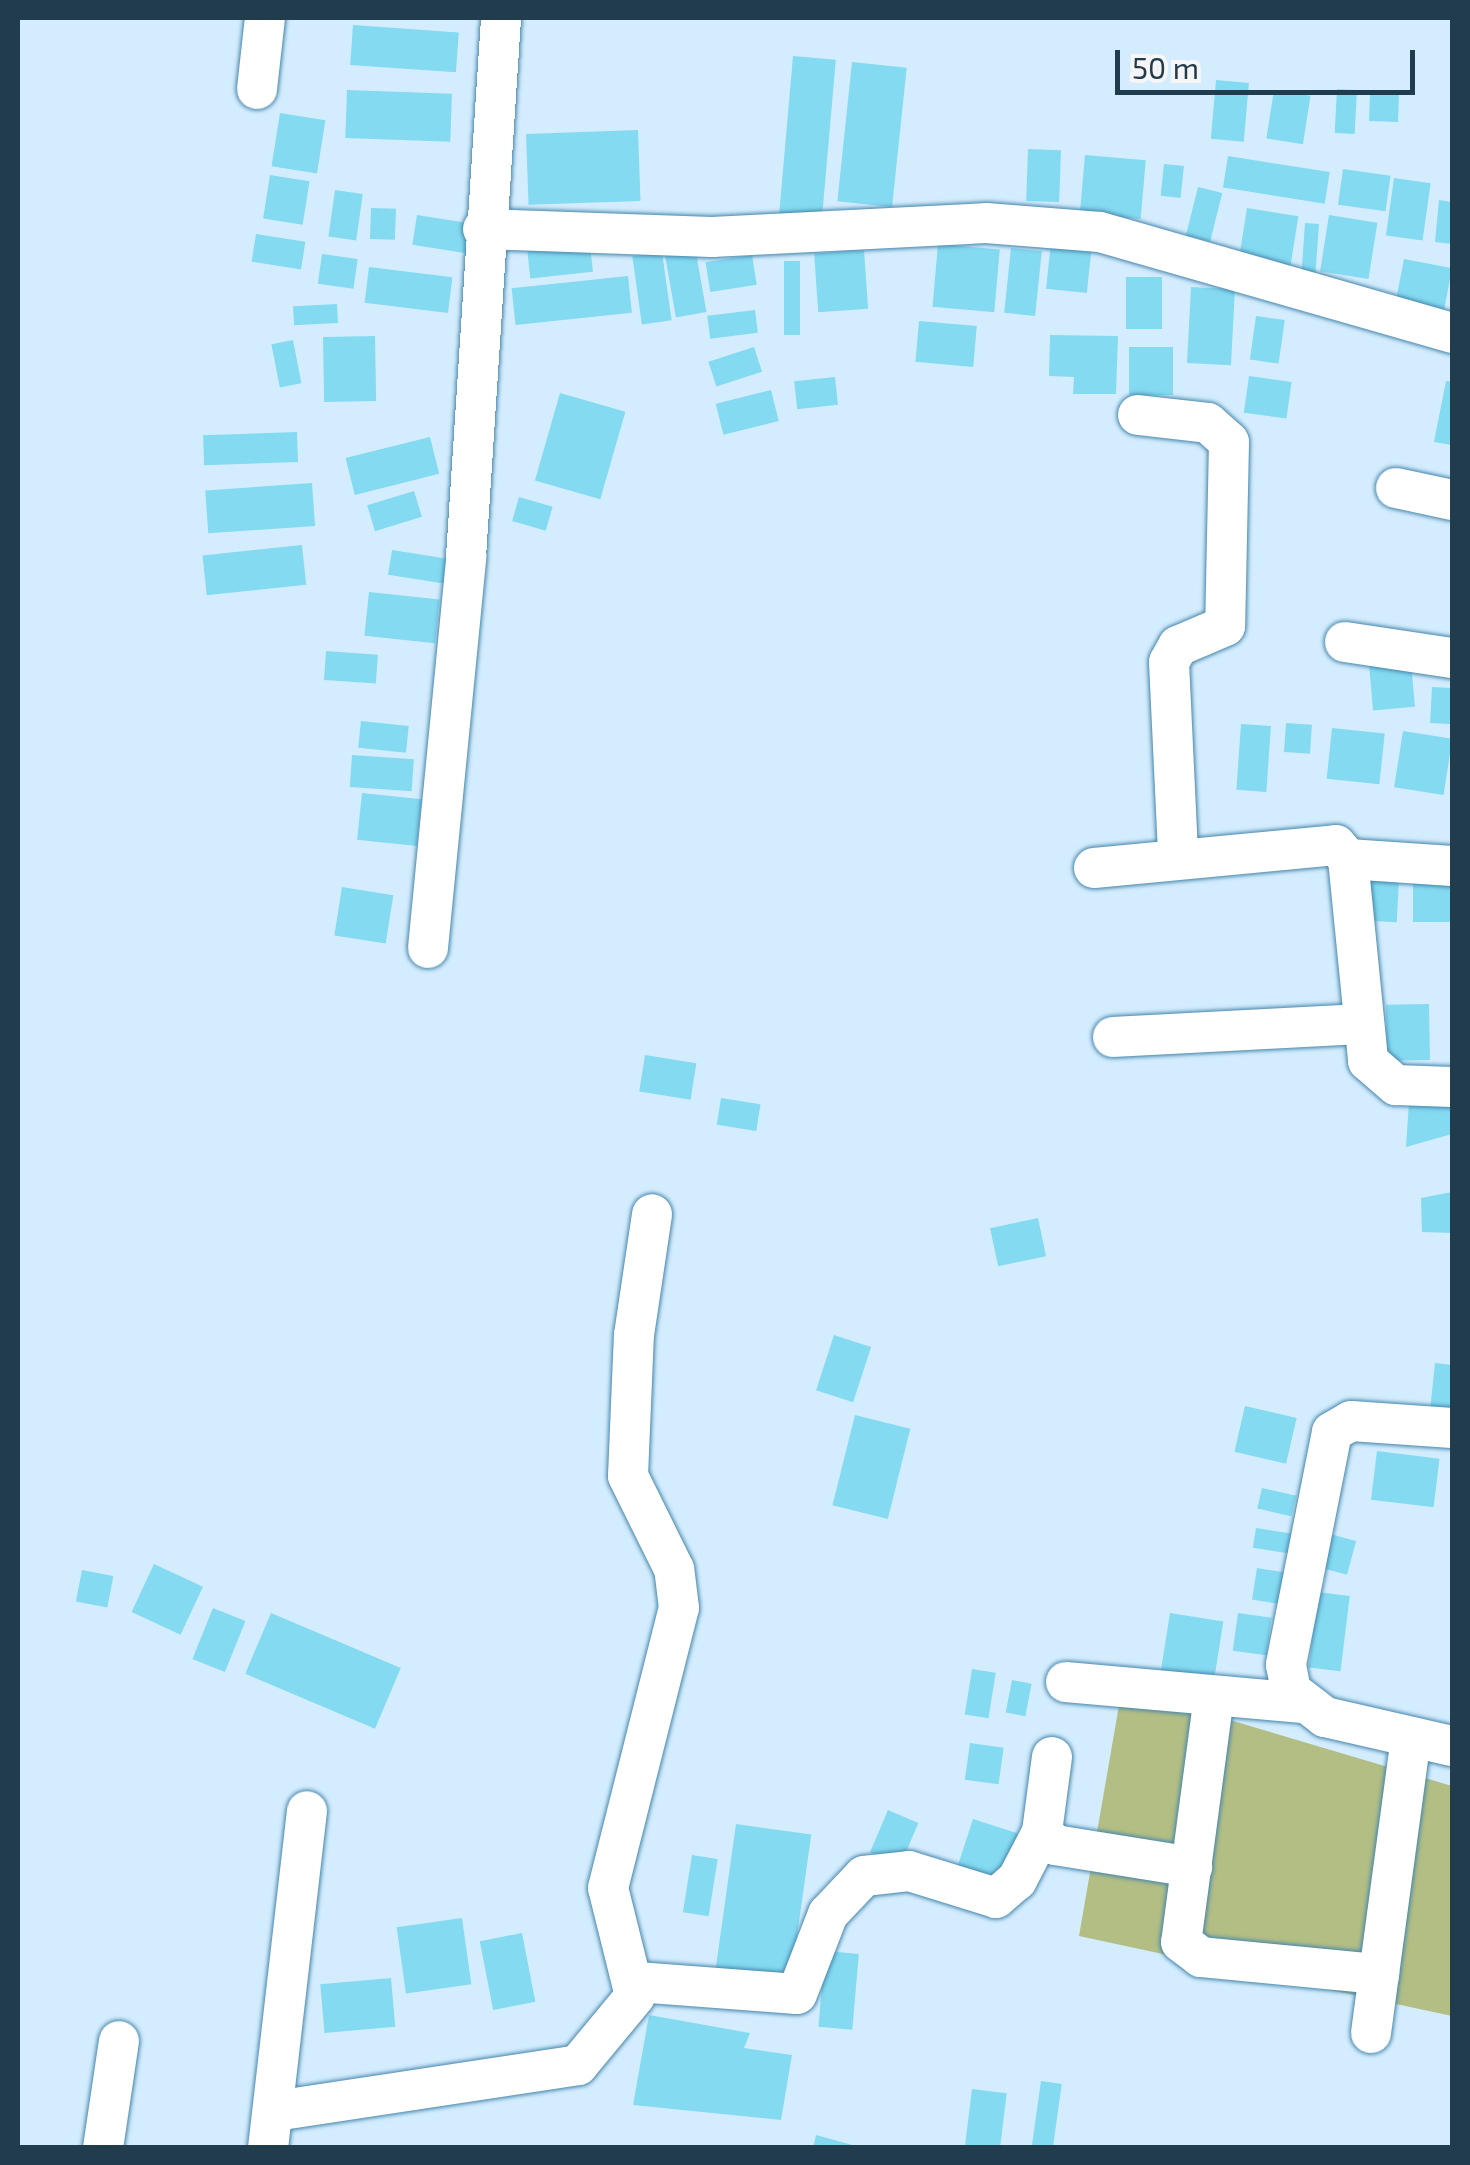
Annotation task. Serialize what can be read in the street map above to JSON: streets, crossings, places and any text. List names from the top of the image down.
{
  "scale_bar": "50 m"
}
